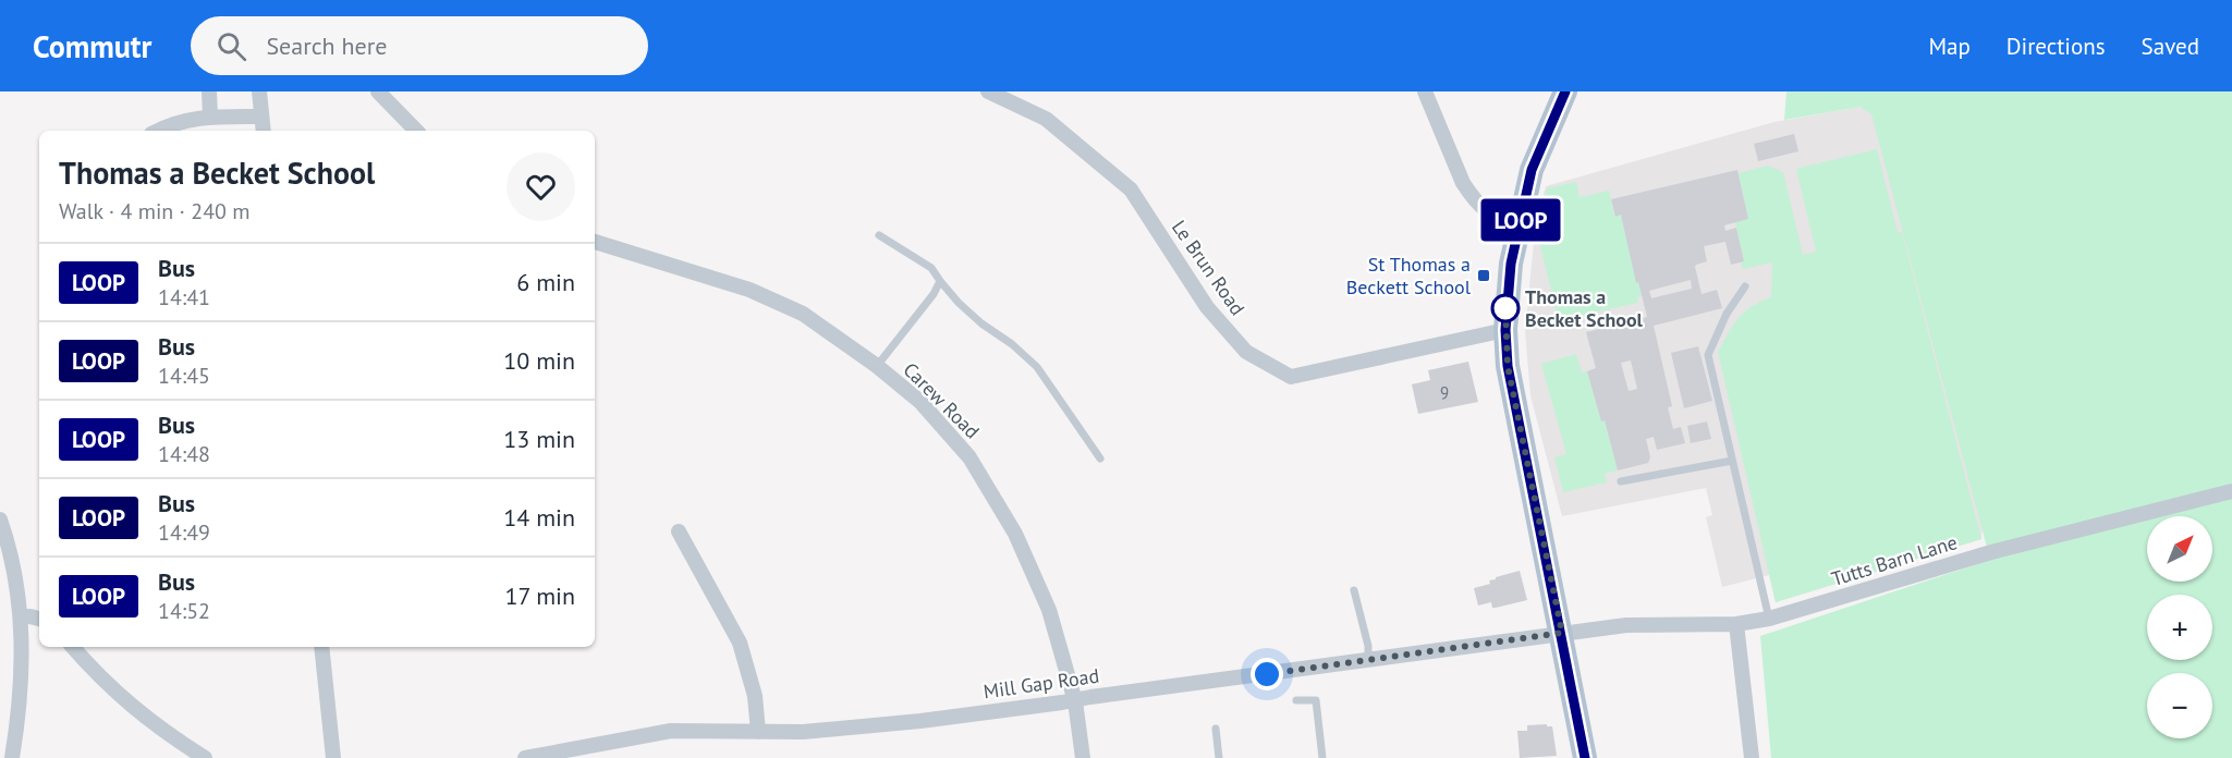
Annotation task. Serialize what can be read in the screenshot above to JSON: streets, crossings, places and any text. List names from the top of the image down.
{
  "streets": {
    "street": [
      "Le Brun Road",
      "Carew Road",
      "Tutts Barn Lane",
      "Mill Gap Road"
    ]
  },
  "crossings": [
    ["Carew Road", "Mill Gap Road"],
    ["Tutts Barn Lane", "Mill Gap Road"]
  ],
  "places": {
    "transit": ["St Thomas a Beckett School"],
    "other": ["Thomas a Becket School"]
  },
  "lines": ["bus line LOOP"],
  "house_numbers": ["9"],
  "north": "top right",
  "page": {
    "header": "Commutr",
    "search": "Search here",
    "nav": ["Map", "Directions", "Saved"],
    "on_map": "LOOP",
    "heading": ["Thomas a Becket School", "Walk · 4 min · 240 m"],
    "list": [
      {
        "mark": "LOOP",
        "name": "Bus",
        "note": "14:41",
        "value": "6 min"
      },
      {
        "mark": "LOOP",
        "name": "Bus",
        "note": "14:45",
        "value": "10 min"
      },
      {
        "mark": "LOOP",
        "name": "Bus",
        "note": "14:48",
        "value": "13 min"
      },
      {
        "mark": "LOOP",
        "name": "Bus",
        "note": "14:49",
        "value": "14 min"
      },
      {
        "mark": "LOOP",
        "name": "Bus",
        "note": "14:52",
        "value": "17 min"
      }
    ],
    "map_buttons": ["+", "−"]
  }
}
